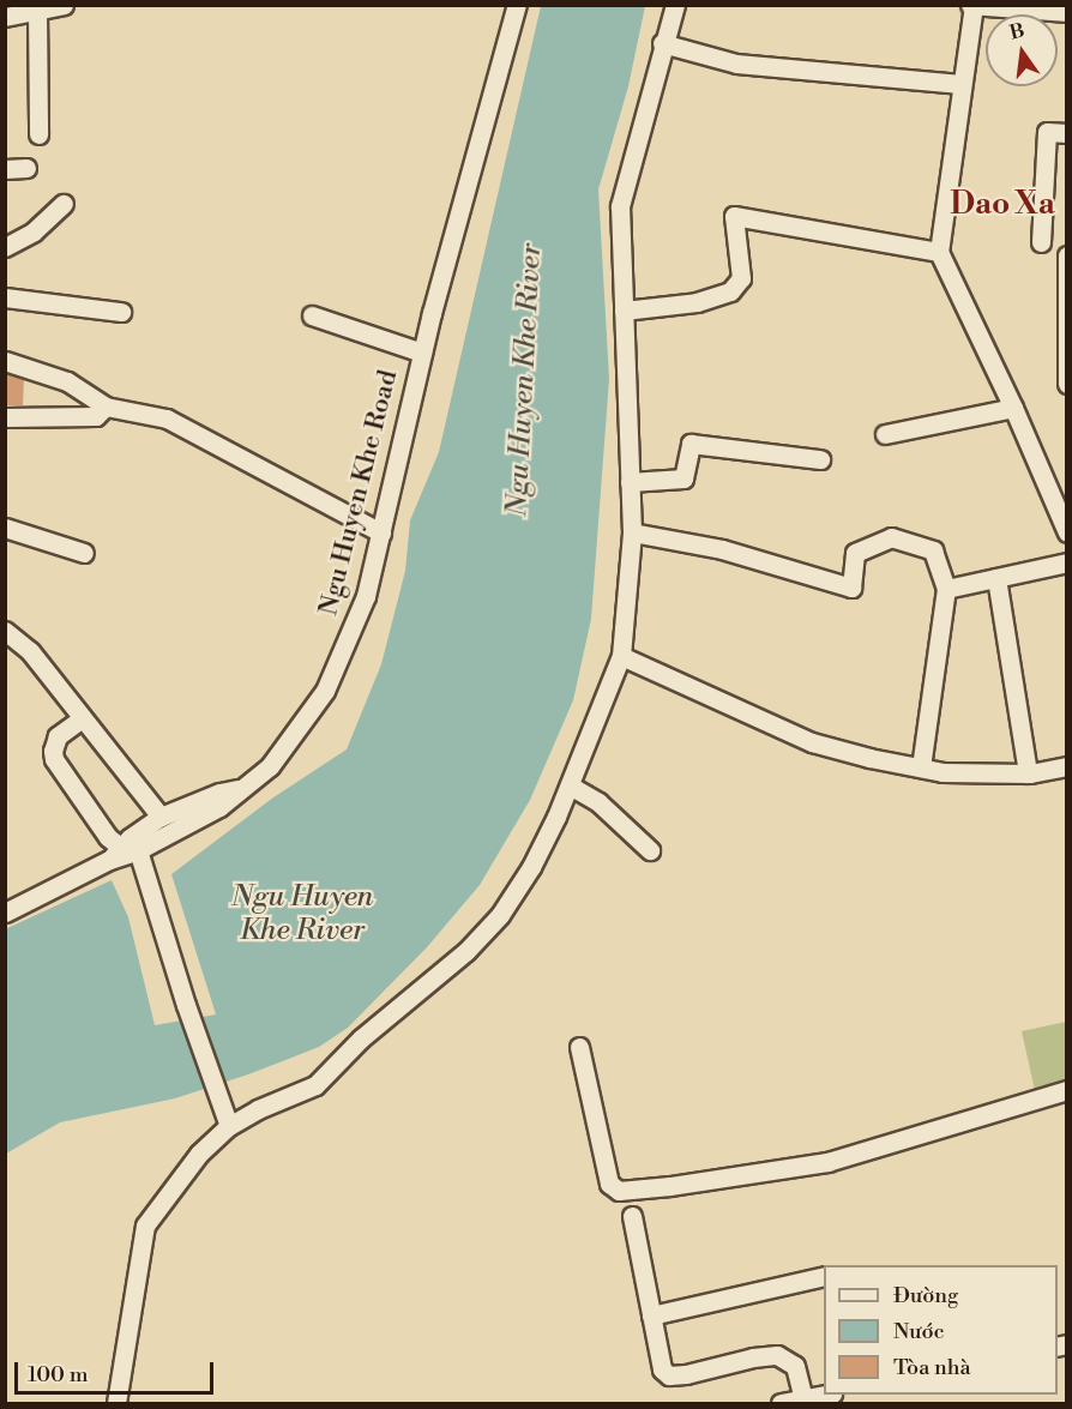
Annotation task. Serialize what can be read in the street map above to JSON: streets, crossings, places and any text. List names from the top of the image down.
{
  "streets": {
    "street": ["Ngu Huyen Khe Road"]
  },
  "districts": ["Dao Xa"],
  "water": ["Ngu Huyen Khe River"],
  "legend": ["Đường", "Nước", "Tòa nhà"],
  "scale_bar": "100 m",
  "north": "top"
}
